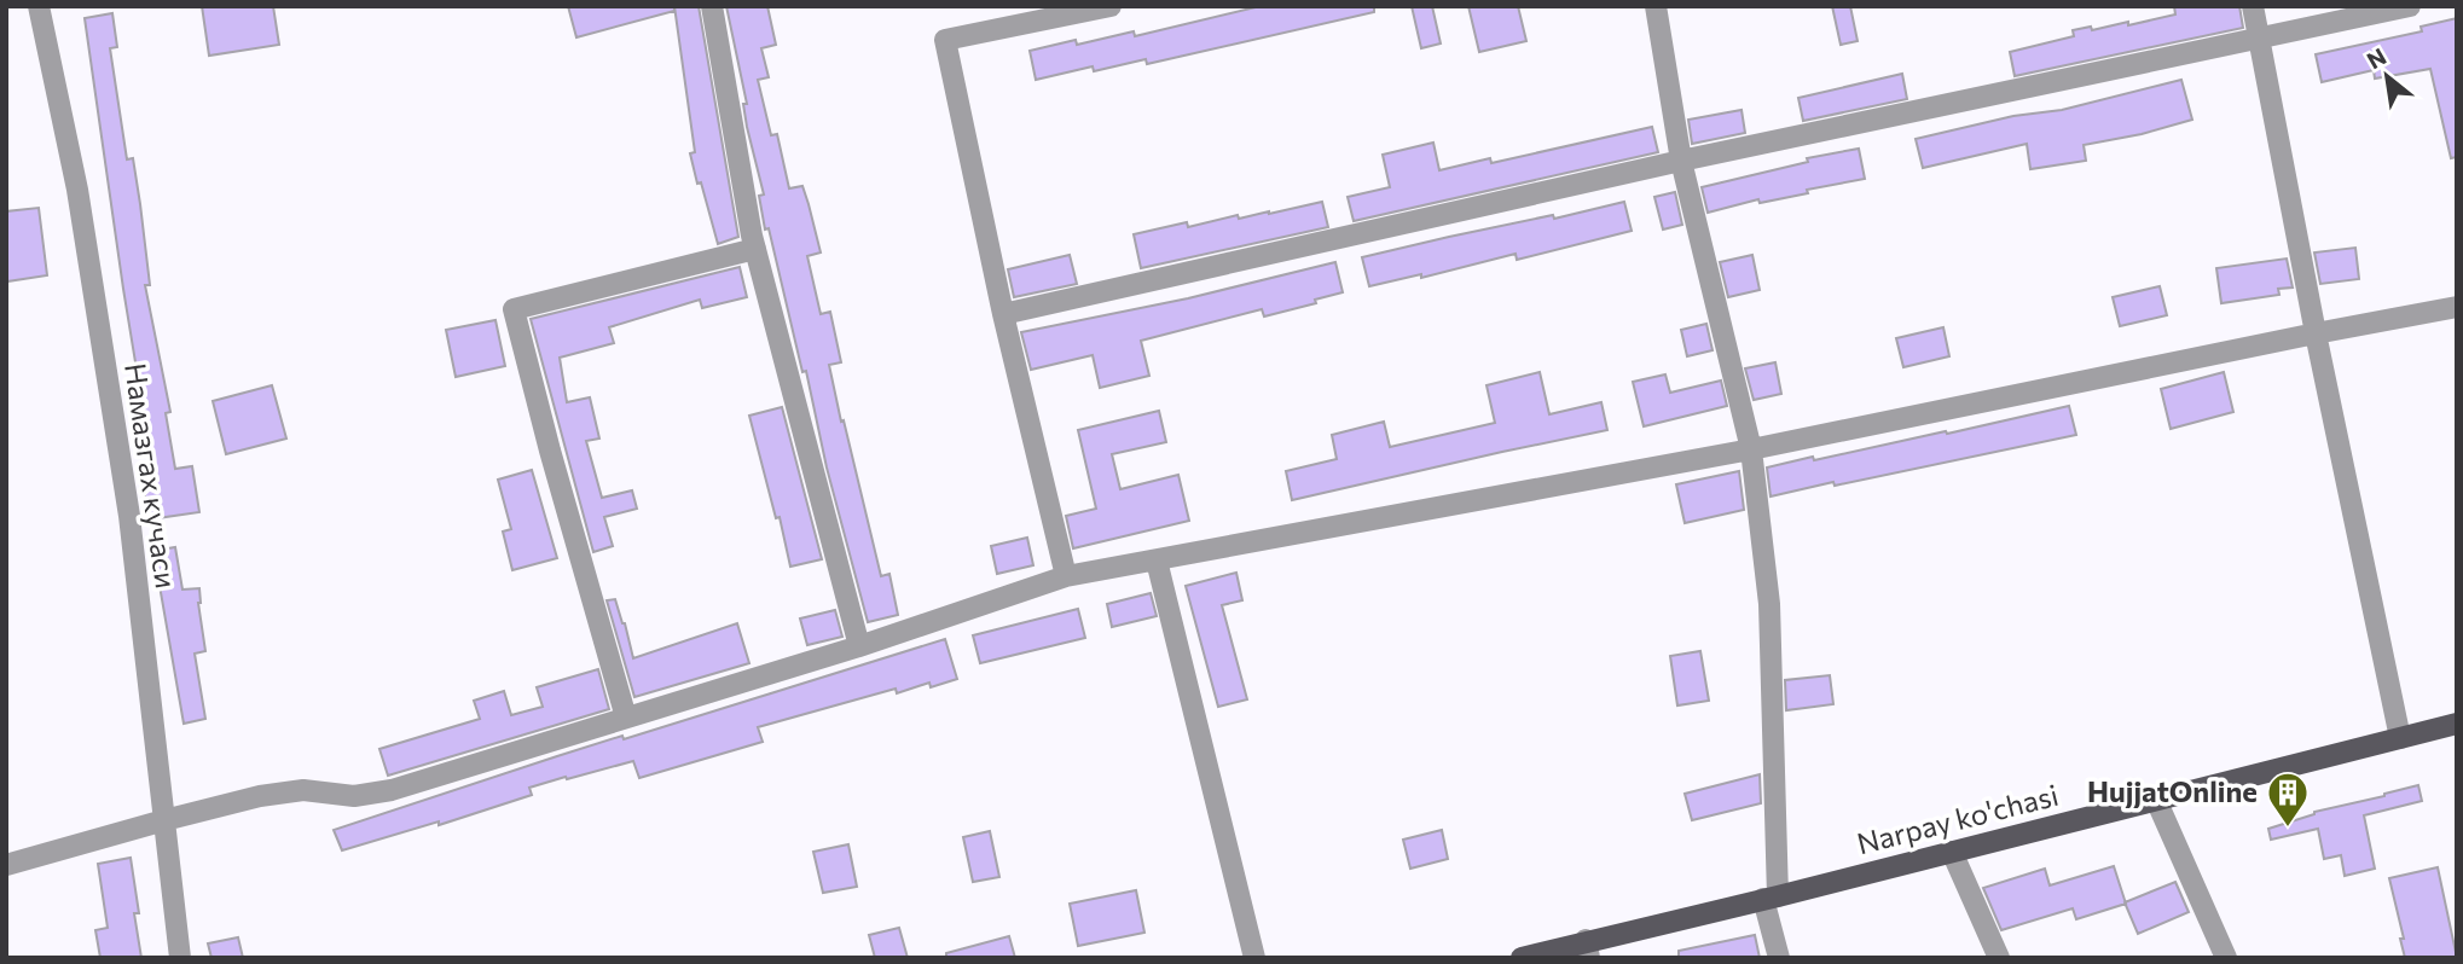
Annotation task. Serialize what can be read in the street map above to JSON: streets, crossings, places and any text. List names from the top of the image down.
{
  "streets": {
    "main road": ["Narpay ko'chasi"],
    "street": ["Намазгах кучаси"]
  },
  "places": {
    "building": ["HujjatOnline"]
  },
  "north": "top left"
}
